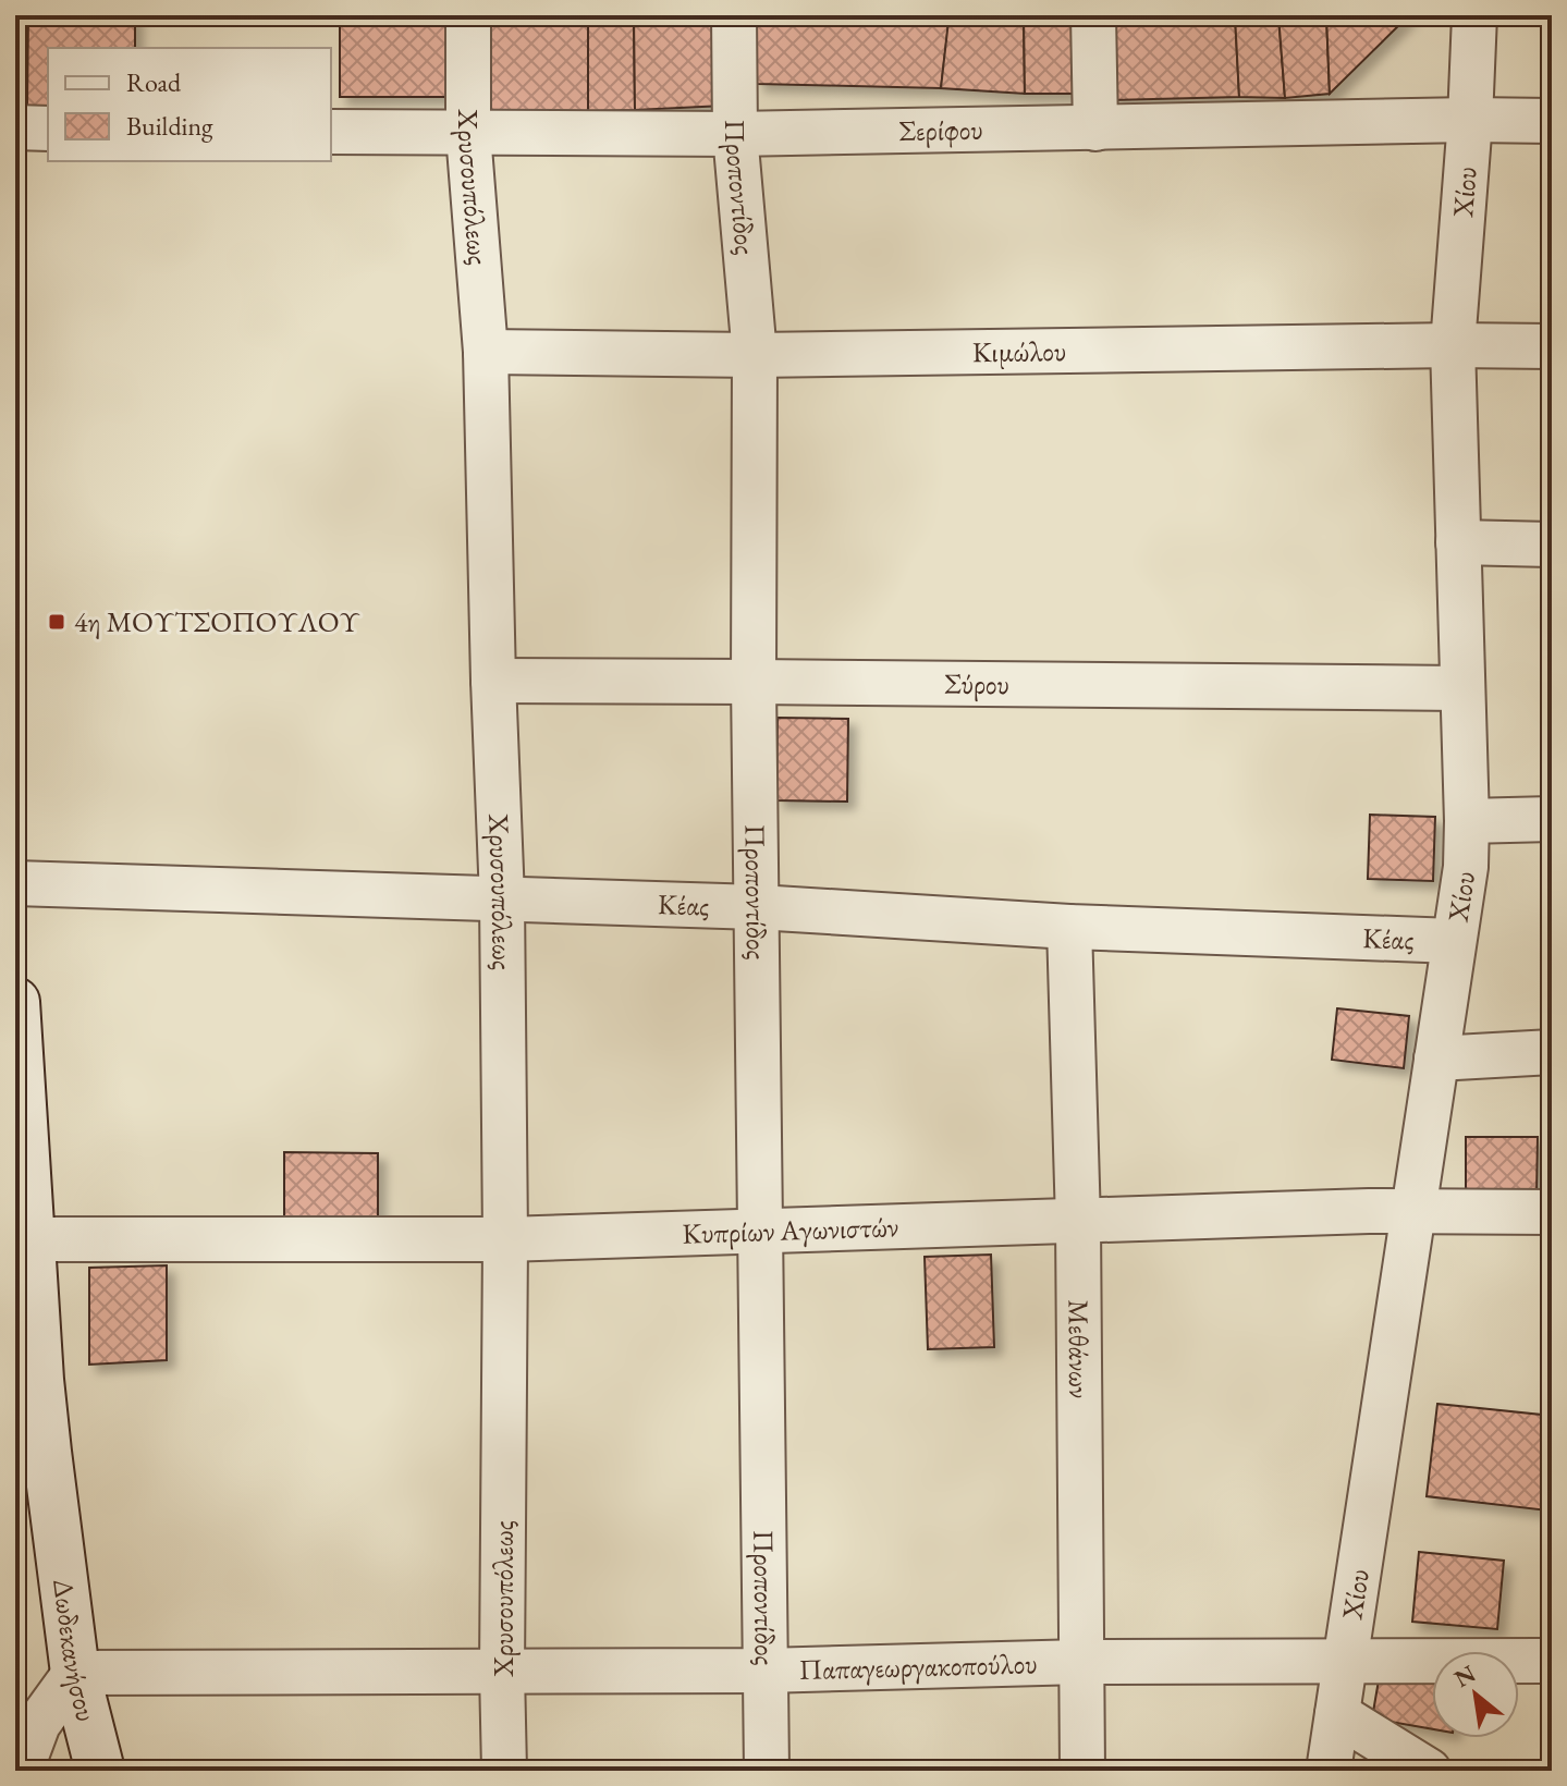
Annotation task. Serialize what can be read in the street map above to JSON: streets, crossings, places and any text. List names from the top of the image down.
{
  "streets": {
    "street": [
      "Σερίφου",
      "Χρυσουπόλεως",
      "Προποντίδος",
      "Χίου",
      "Κιμώλου",
      "Σύρου",
      "Κέας",
      "Κυπρίων Αγωνιστών",
      "Μεθάνων",
      "Δωδεκανήσου",
      "Παπαγεωργακοπούλου"
    ]
  },
  "crossings": [
    ["Σερίφου", "Χρυσουπόλεως"],
    ["Σερίφου", "Προποντίδος"],
    ["Σερίφου", "Χίου"],
    ["Χρυσουπόλεως", "Κιμώλου"],
    ["Χρυσουπόλεως", "Σύρου"],
    ["Χρυσουπόλεως", "Κέας"],
    ["Χρυσουπόλεως", "Κυπρίων Αγωνιστών"],
    ["Χρυσουπόλεως", "Παπαγεωργακοπούλου"],
    ["Προποντίδος", "Κιμώλου"],
    ["Προποντίδος", "Σύρου"],
    ["Προποντίδος", "Κέας"],
    ["Προποντίδος", "Κυπρίων Αγωνιστών"],
    ["Προποντίδος", "Παπαγεωργακοπούλου"],
    ["Χίου", "Κιμώλου"],
    ["Χίου", "Σύρου"],
    ["Χίου", "Κέας"],
    ["Χίου", "Κυπρίων Αγωνιστών"],
    ["Χίου", "Παπαγεωργακοπούλου"],
    ["Κέας", "Μεθάνων"],
    ["Κυπρίων Αγωνιστών", "Μεθάνων"],
    ["Κυπρίων Αγωνιστών", "Δωδεκανήσου"],
    ["Μεθάνων", "Παπαγεωργακοπούλου"],
    ["Δωδεκανήσου", "Παπαγεωργακοπούλου"]
  ],
  "places": {
    "transit": ["4η ΜΟΥΤΣΟΠΟΥΛΟΥ"]
  },
  "legend": ["Road", "Building"],
  "north": "top left"
}
